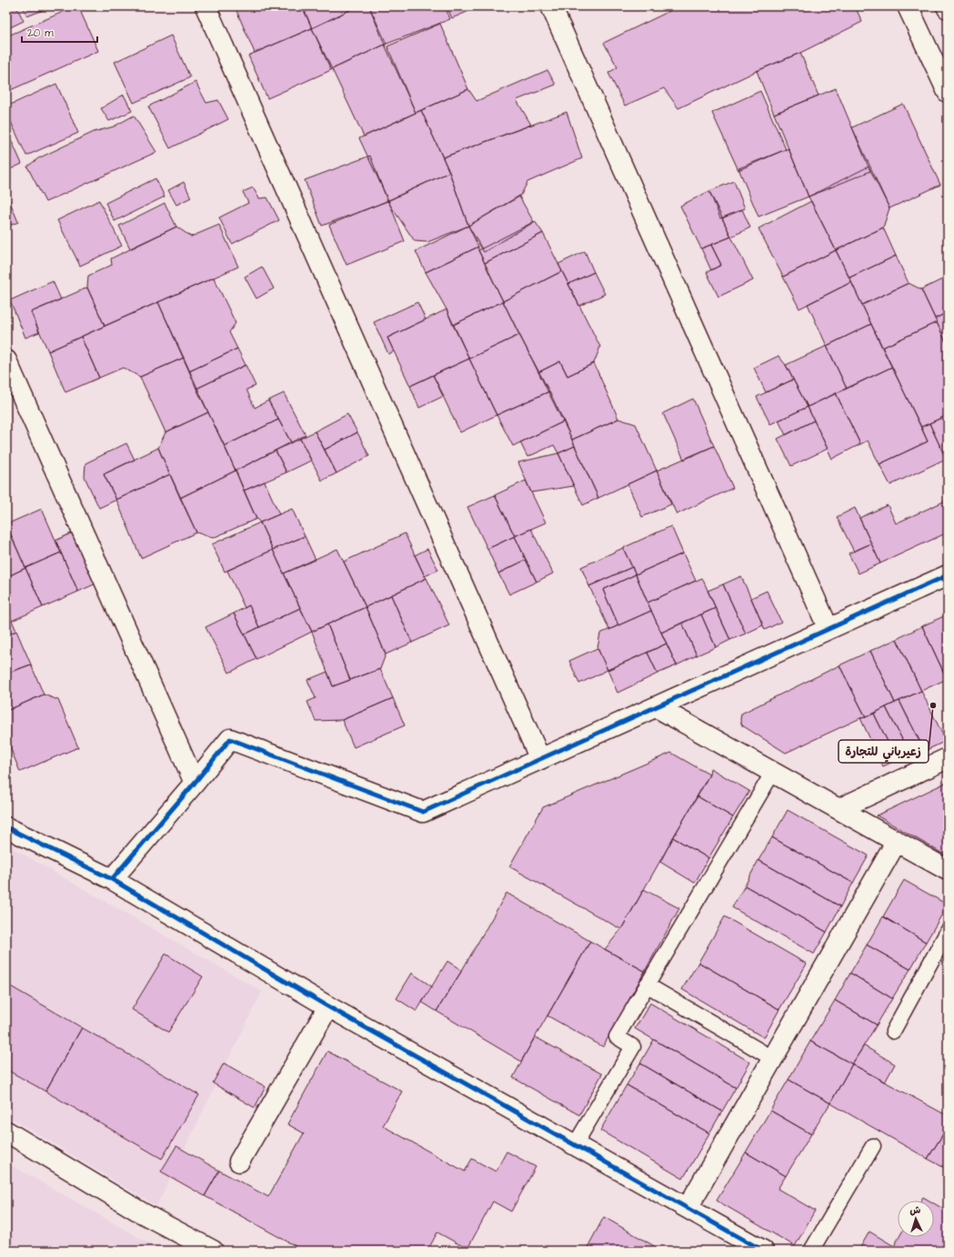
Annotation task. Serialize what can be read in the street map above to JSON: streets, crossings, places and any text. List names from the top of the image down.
{
  "places": ["زعيرباني للتجارة"],
  "scale_bar": "20 m",
  "north": "top"
}
